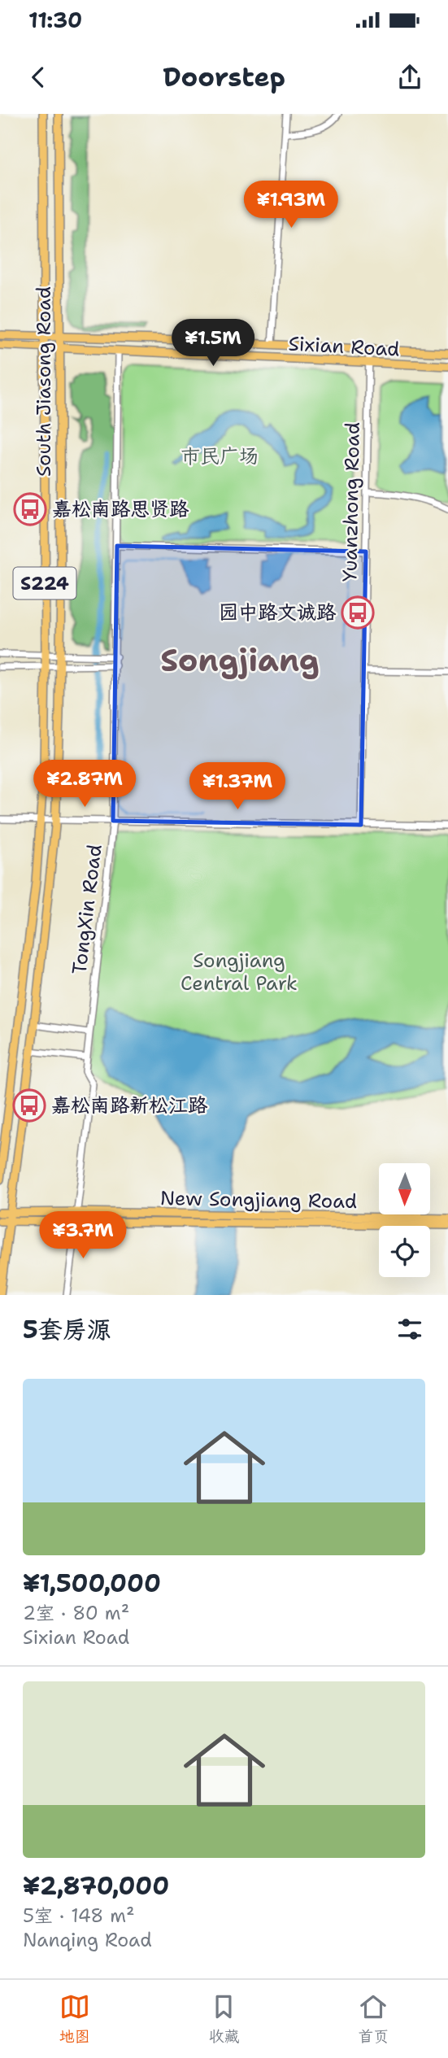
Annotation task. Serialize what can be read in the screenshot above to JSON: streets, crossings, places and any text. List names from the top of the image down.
{
  "streets": {
    "main road": [
      "Sixian Road",
      "South Jiasong Road",
      "S224",
      "New Songjiang Road"
    ],
    "street": ["Yuanzhong Road", "TongXin Road"]
  },
  "crossings": [
    ["Sixian Road", "South Jiasong Road"],
    ["Sixian Road", "Yuanzhong Road"],
    ["Sixian Road", "TongXin Road"],
    ["South Jiasong Road", "New Songjiang Road"],
    ["TongXin Road", "New Songjiang Road"]
  ],
  "districts": ["Songjiang"],
  "parks": ["市民广场", "Songjiang Central Park"],
  "places": {
    "bus stop": ["嘉松南路思贤路", "园中路文诚路", "嘉松南路新松江路"]
  },
  "north": "bottom",
  "page": {
    "status": "11:30",
    "header": "Doorstep",
    "price": [
      "¥1.93M",
      "¥1.5M",
      "¥2.87M",
      "¥1.37M",
      "¥3.7M"
    ],
    "heading": "5套房源",
    "list": [
      {
        "name": "¥1,500,000",
        "note": "2室 · 80 m² · Sixian Road"
      },
      {
        "name": "¥2,870,000",
        "note": "5室 · 148 m² · Nanqing Road"
      }
    ],
    "tabs": ["地图", "收藏", "首页"]
  }
}
